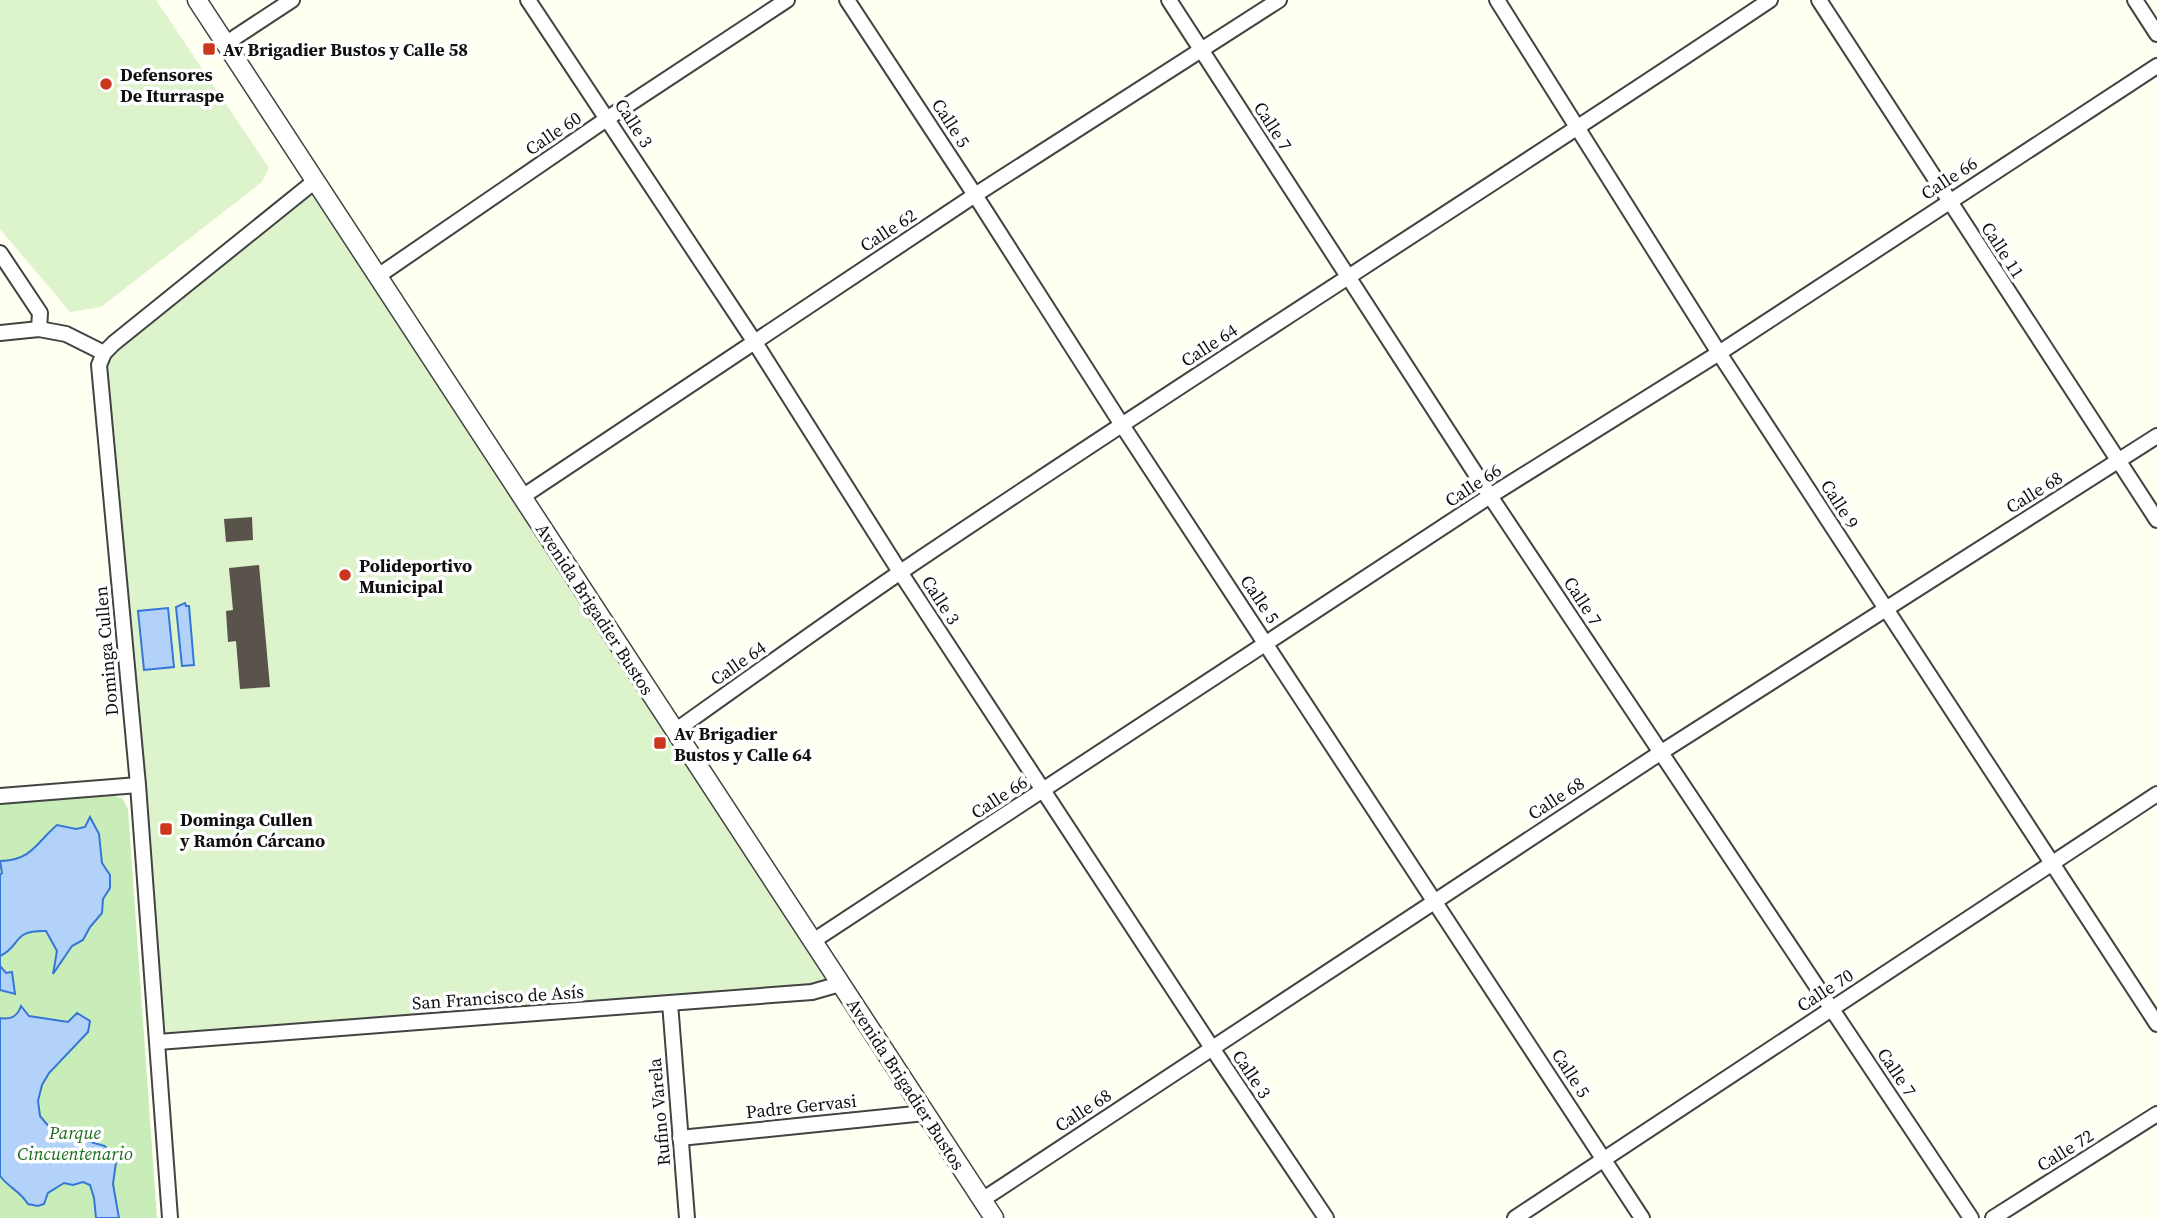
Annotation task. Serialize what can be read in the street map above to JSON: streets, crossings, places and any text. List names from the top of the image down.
{
  "streets": {
    "street": [
      "Calle 3",
      "Calle 5",
      "Calle 7",
      "Calle 60",
      "Calle 66",
      "Calle 62",
      "Calle 11",
      "Calle 64",
      "Calle 68",
      "Calle 9",
      "Avenida Brigadier Bustos",
      "Dominga Cullen",
      "Calle 70",
      "San Francisco de Asís",
      "Padre Gervasi",
      "Rufino Varela",
      "Calle 72"
    ]
  },
  "crossings": [
    ["Calle 3", "Calle 60"],
    ["Calle 3", "Calle 66"],
    ["Calle 3", "Calle 62"],
    ["Calle 3", "Calle 64"],
    ["Calle 3", "Calle 68"],
    ["Calle 5", "Calle 66"],
    ["Calle 5", "Calle 62"],
    ["Calle 5", "Calle 64"],
    ["Calle 5", "Calle 68"],
    ["Calle 5", "Calle 70"],
    ["Calle 7", "Calle 66"],
    ["Calle 7", "Calle 62"],
    ["Calle 7", "Calle 64"],
    ["Calle 7", "Calle 68"],
    ["Calle 7", "Calle 70"],
    ["Calle 60", "Avenida Brigadier Bustos"],
    ["Calle 66", "Calle 11"],
    ["Calle 66", "Calle 9"],
    ["Calle 66", "Avenida Brigadier Bustos"],
    ["Calle 62", "Avenida Brigadier Bustos"],
    ["Calle 11", "Calle 68"],
    ["Calle 64", "Calle 9"],
    ["Calle 64", "Avenida Brigadier Bustos"],
    ["Calle 68", "Calle 9"],
    ["Calle 68", "Avenida Brigadier Bustos"],
    ["Calle 9", "Calle 70"],
    ["Avenida Brigadier Bustos", "San Francisco de Asís"],
    ["Avenida Brigadier Bustos", "Padre Gervasi"],
    ["Dominga Cullen", "San Francisco de Asís"],
    ["San Francisco de Asís", "Rufino Varela"],
    ["Padre Gervasi", "Rufino Varela"]
  ],
  "parks": ["Parque Cincuentenario"],
  "places": {
    "transit": ["Av Brigadier Bustos y Calle 58", "Av Brigadier Bustos y Calle 64", "Dominga Cullen y Ramón Cárcano"],
    "other": ["Defensores De Iturraspe", "Polideportivo Municipal"]
  }
}
